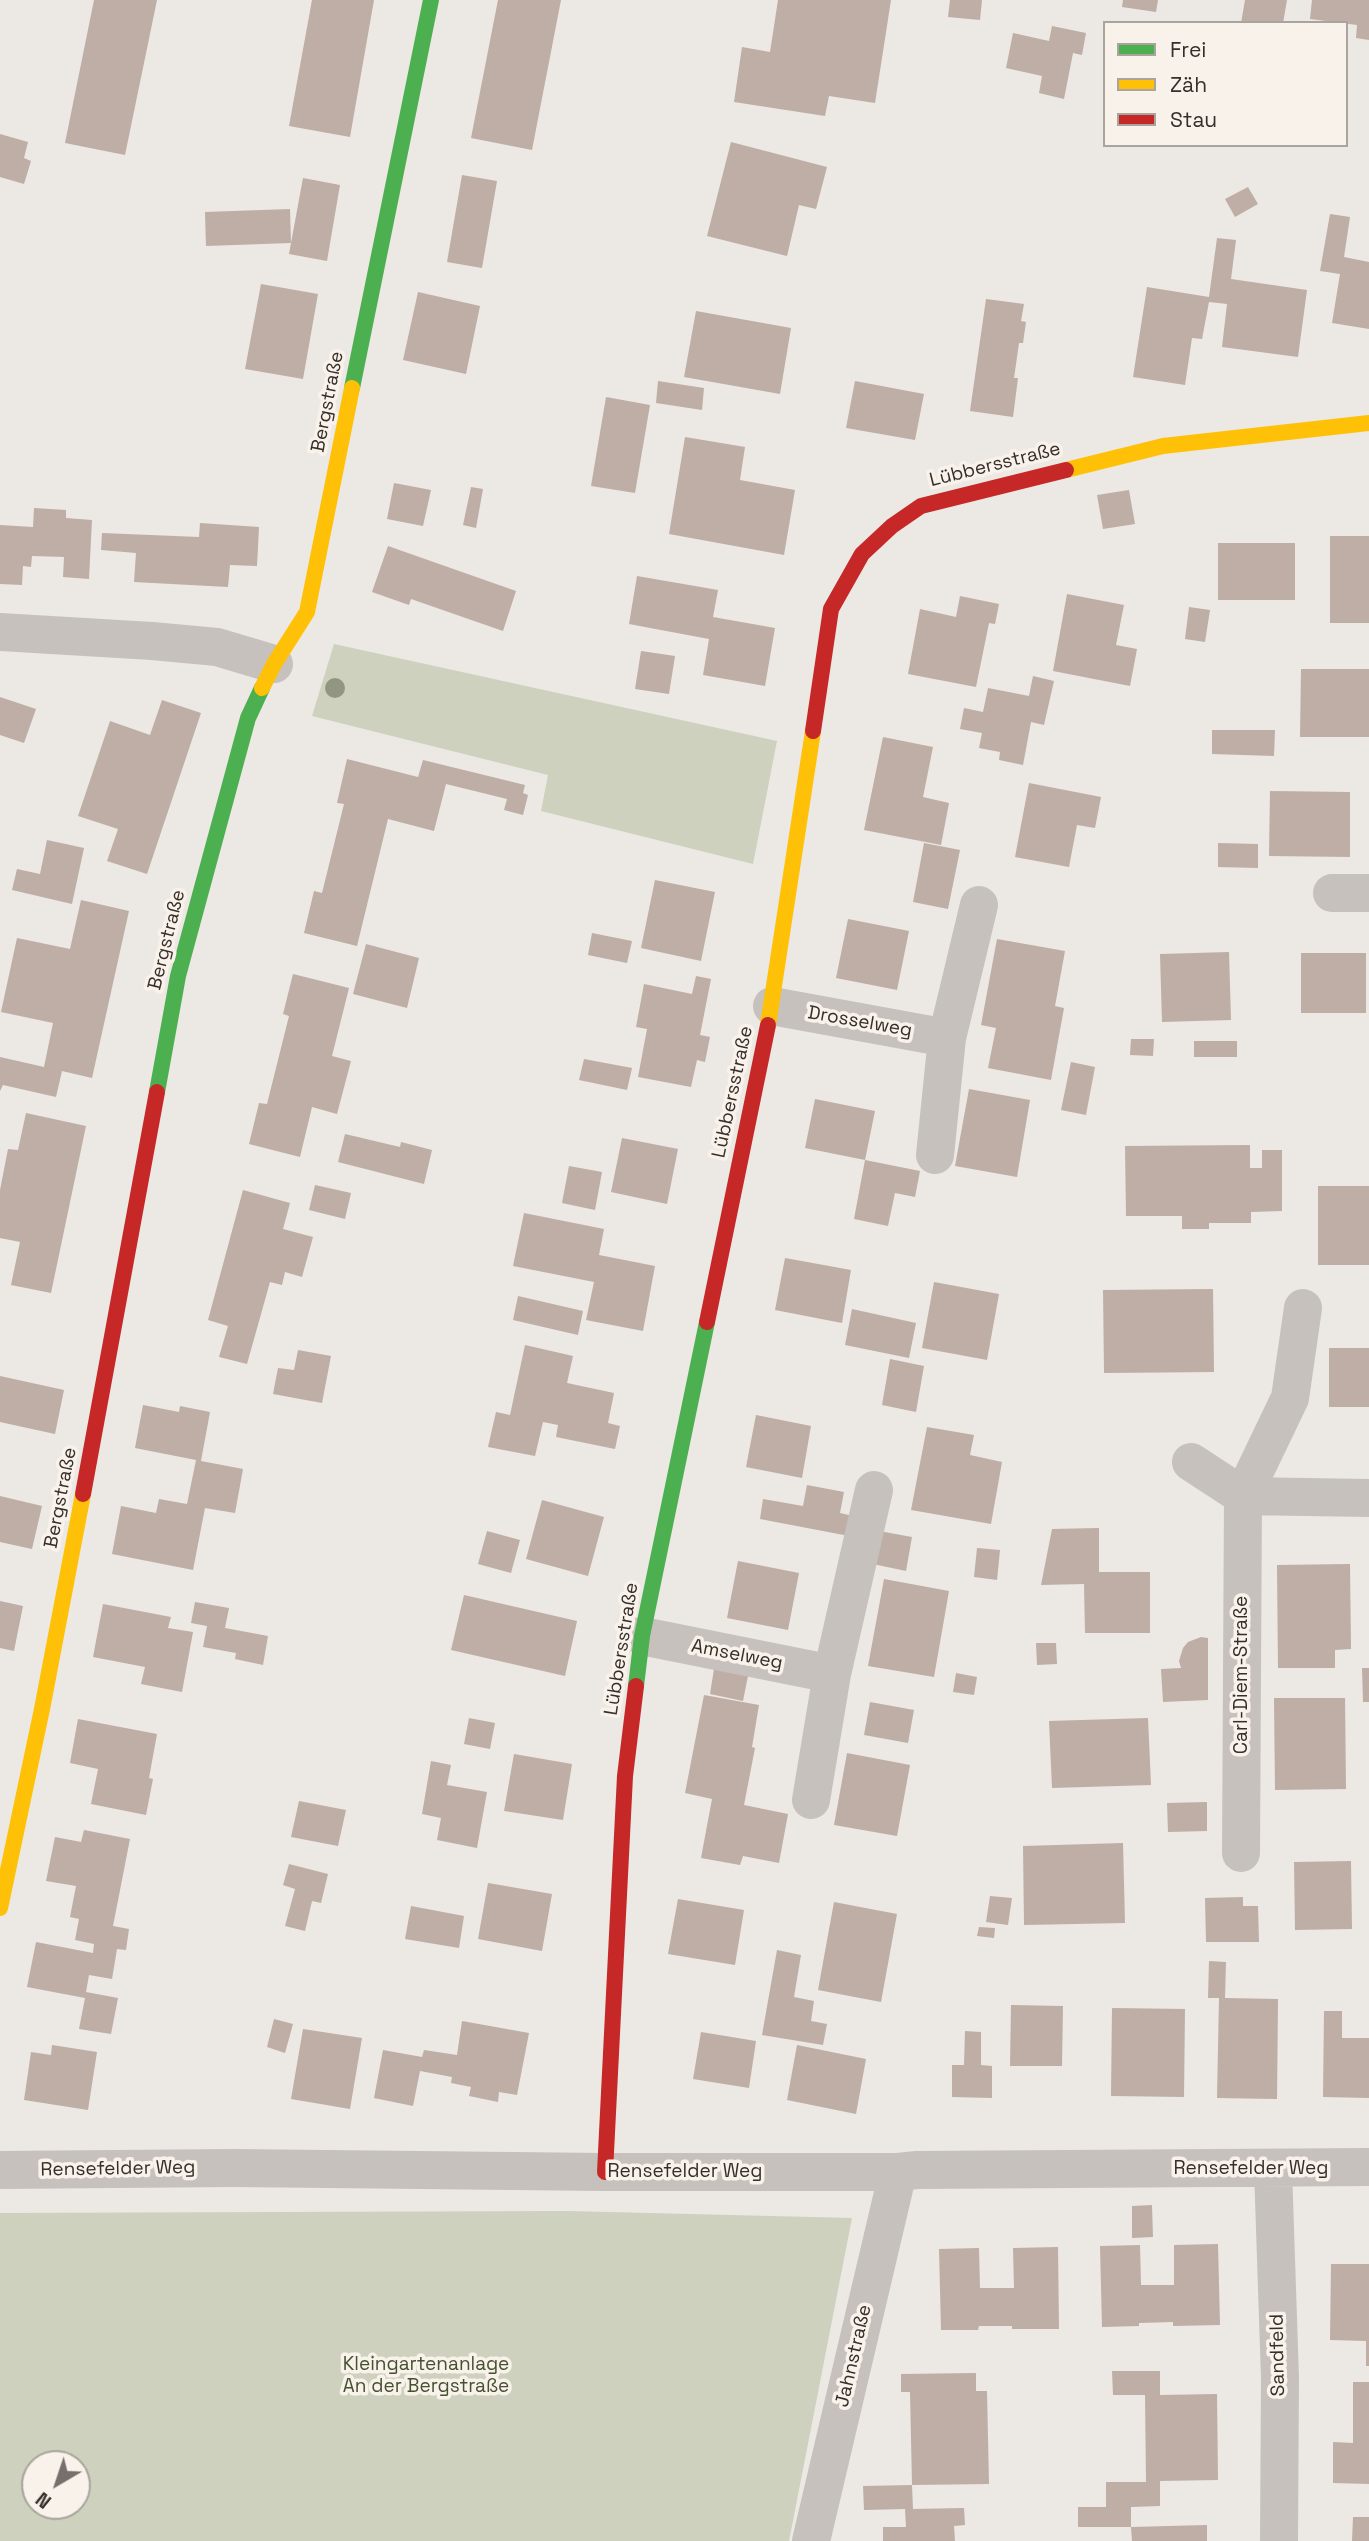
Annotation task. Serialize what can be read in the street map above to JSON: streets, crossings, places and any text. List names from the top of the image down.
{
  "streets": {
    "street": [
      "Bergstraße",
      "Lübbersstraße",
      "Drosselweg",
      "Amselweg",
      "Carl-Diem-Straße",
      "Rensefelder Weg",
      "Sandfeld",
      "Jahnstraße"
    ]
  },
  "crossings": [
    ["Lübbersstraße", "Drosselweg"],
    ["Lübbersstraße", "Amselweg"],
    ["Lübbersstraße", "Rensefelder Weg"],
    ["Rensefelder Weg", "Sandfeld"],
    ["Rensefelder Weg", "Jahnstraße"]
  ],
  "parks": ["Kleingartenanlage An der Bergstraße"],
  "legend": ["Frei", "Zäh", "Stau"],
  "north": "bottom left"
}
